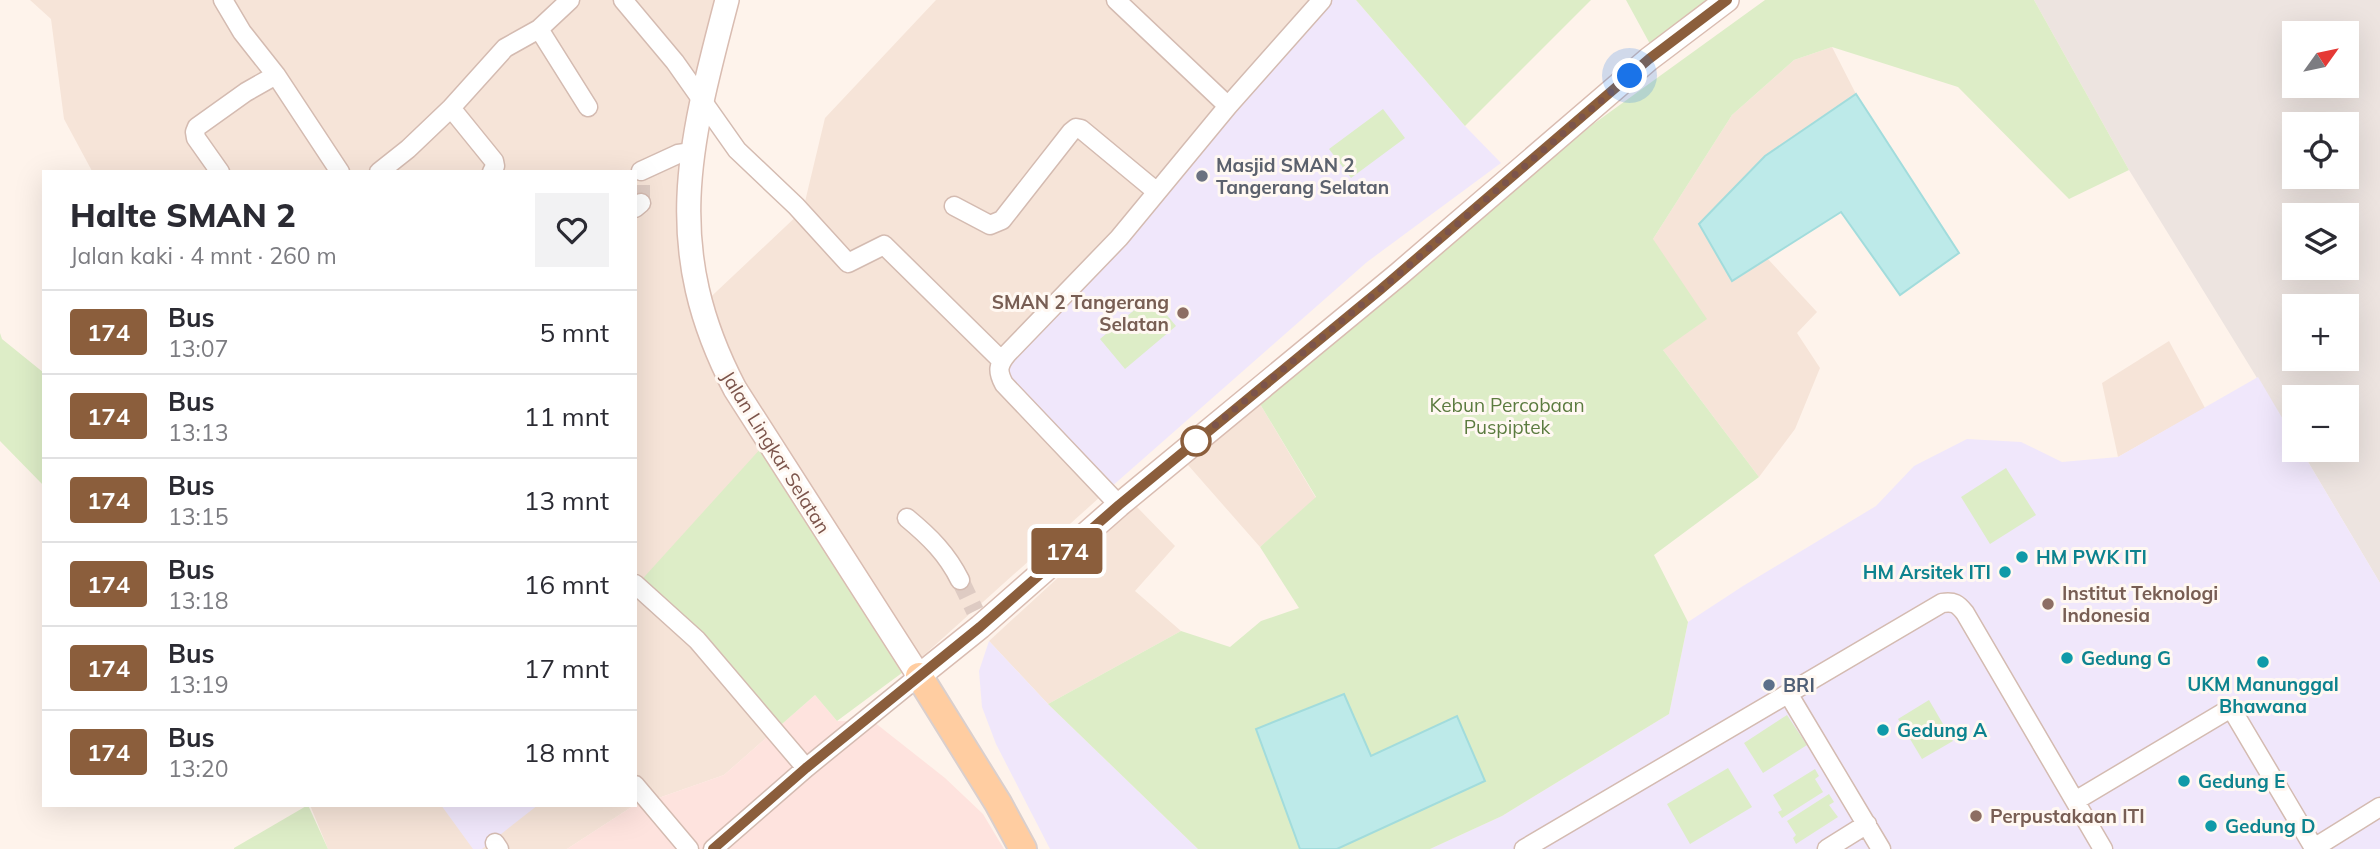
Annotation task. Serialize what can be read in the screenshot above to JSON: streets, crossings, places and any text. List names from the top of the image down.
{
  "streets": {
    "main road": ["Jalan Lingkar Selatan"]
  },
  "parks": ["Kebun Percobaan Puspiptek"],
  "places": [
    "Masjid SMAN 2 Tangerang Selatan",
    "SMAN 2 Tangerang Selatan",
    "HM PWK ITI",
    "HM Arsitek ITI",
    "Institut Teknologi Indonesia",
    "Gedung G",
    "UKM Manunggal Bhawana",
    "BRI",
    "Gedung A",
    "Gedung E",
    "Perpustakaan ITI",
    "Gedung D"
  ],
  "lines": ["bus line 174"],
  "north": "top right",
  "page": {
    "on_map": "174",
    "map_buttons": ["+", "−"],
    "heading": ["Halte SMAN 2", "Jalan kaki · 4 mnt · 260 m"],
    "list": [
      {
        "mark": "174",
        "name": "Bus",
        "note": "13:07",
        "value": "5 mnt"
      },
      {
        "mark": "174",
        "name": "Bus",
        "note": "13:13",
        "value": "11 mnt"
      },
      {
        "mark": "174",
        "name": "Bus",
        "note": "13:15",
        "value": "13 mnt"
      },
      {
        "mark": "174",
        "name": "Bus",
        "note": "13:18",
        "value": "16 mnt"
      },
      {
        "mark": "174",
        "name": "Bus",
        "note": "13:19",
        "value": "17 mnt"
      },
      {
        "mark": "174",
        "name": "Bus",
        "note": "13:20",
        "value": "18 mnt"
      }
    ]
  }
}
